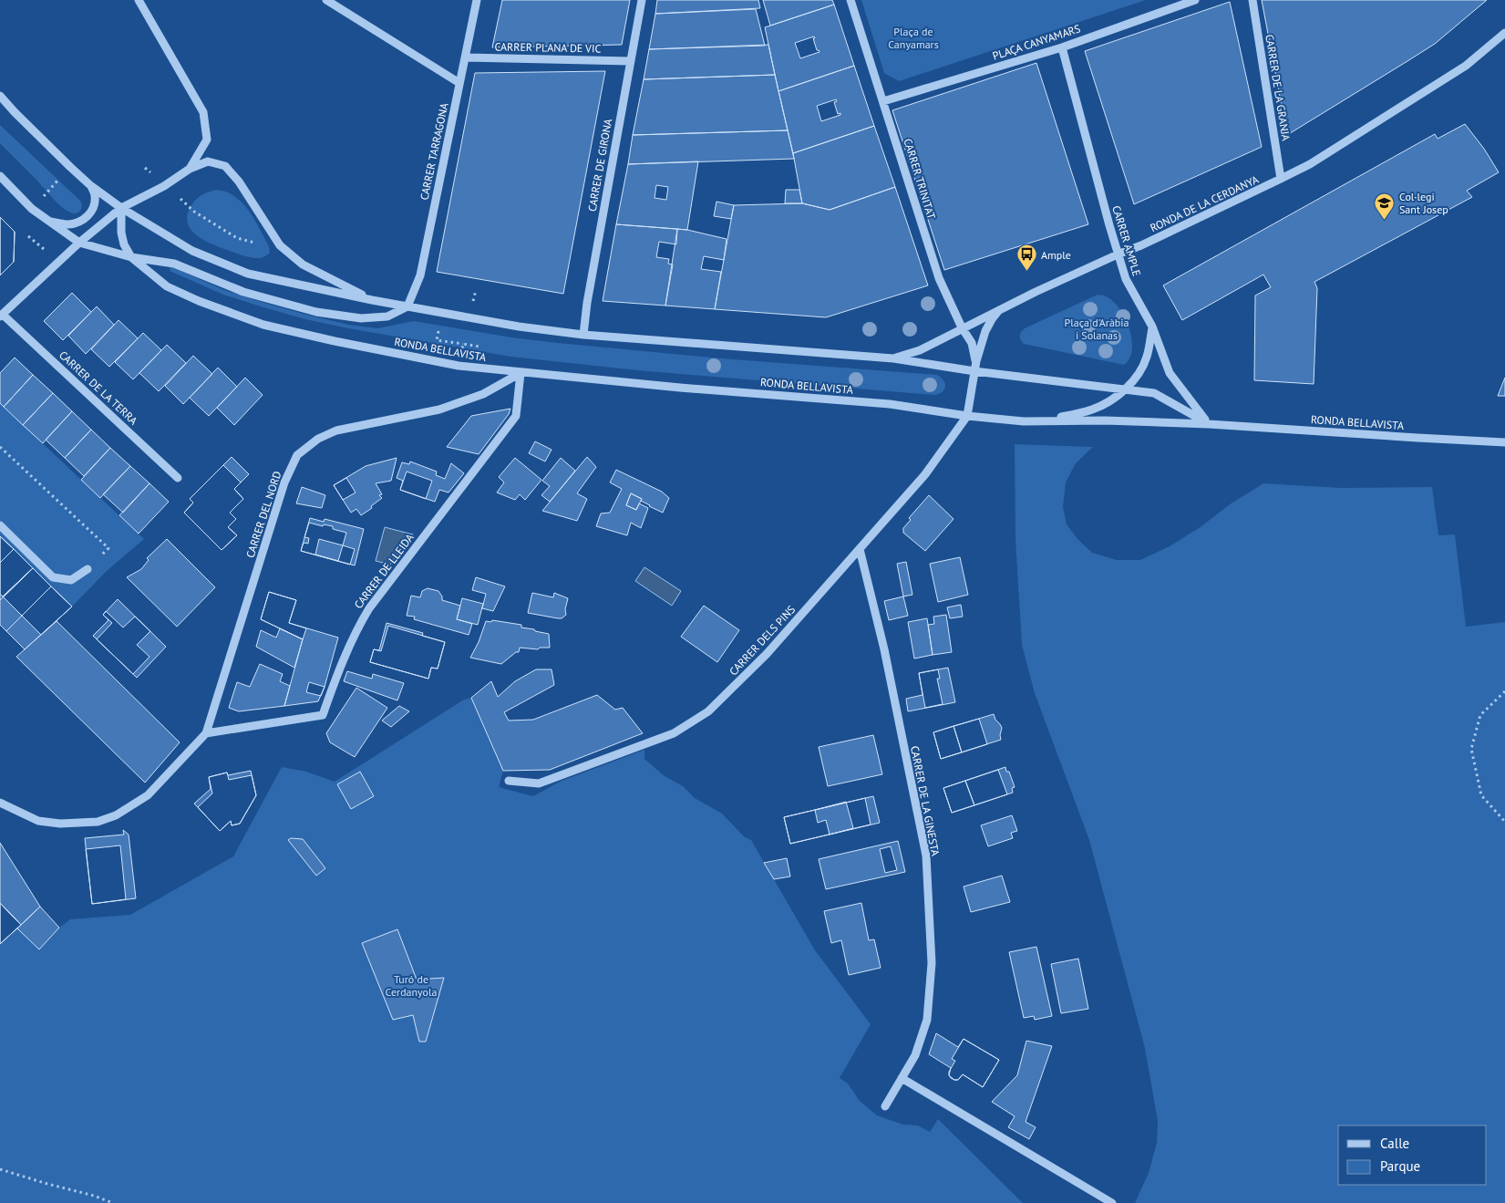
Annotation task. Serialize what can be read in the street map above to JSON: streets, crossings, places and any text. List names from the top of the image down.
{
  "streets": {
    "street": [
      "PLAÇA CANYAMARS",
      "CARRER PLANA DE VIC",
      "CARRER DE LA GRANJA",
      "CARRER TARRAGONA",
      "CARRER DE GIRONA",
      "CARRER TRINITAT",
      "RONDA DE LA CERDANYA",
      "CARRER AMPLE",
      "RONDA BELLAVISTA",
      "CARRER DE LA TERRA",
      "CARRER DEL NORD",
      "CARRER DE LLEIDA",
      "CARRER DELS PINS",
      "CARRER DE LA GINESTA"
    ]
  },
  "crossings": [
    ["PLAÇA CANYAMARS", "CARRER TRINITAT"],
    ["PLAÇA CANYAMARS", "CARRER AMPLE"],
    ["CARRER PLANA DE VIC", "CARRER TARRAGONA"],
    ["CARRER PLANA DE VIC", "CARRER DE GIRONA"],
    ["CARRER DE LA GRANJA", "RONDA DE LA CERDANYA"],
    ["CARRER TARRAGONA", "RONDA BELLAVISTA"],
    ["CARRER DE GIRONA", "RONDA BELLAVISTA"],
    ["CARRER TRINITAT", "RONDA DE LA CERDANYA"],
    ["RONDA DE LA CERDANYA", "CARRER AMPLE"],
    ["RONDA DE LA CERDANYA", "RONDA BELLAVISTA"],
    ["CARRER AMPLE", "RONDA BELLAVISTA"],
    ["RONDA BELLAVISTA", "CARRER DEL NORD"],
    ["RONDA BELLAVISTA", "CARRER DE LLEIDA"],
    ["RONDA BELLAVISTA", "CARRER DELS PINS"],
    ["CARRER DEL NORD", "CARRER DE LLEIDA"],
    ["CARRER DELS PINS", "CARRER DE LA GINESTA"]
  ],
  "parks": ["Plaça de Canyamars", "Plaça d'Aràbia i Solanas", "Turó de Cerdanyola"],
  "places": {
    "school or university": ["Col·legi Sant Josep"],
    "bus stop": ["Ample"]
  },
  "legend": ["Calle", "Parque"]
}
